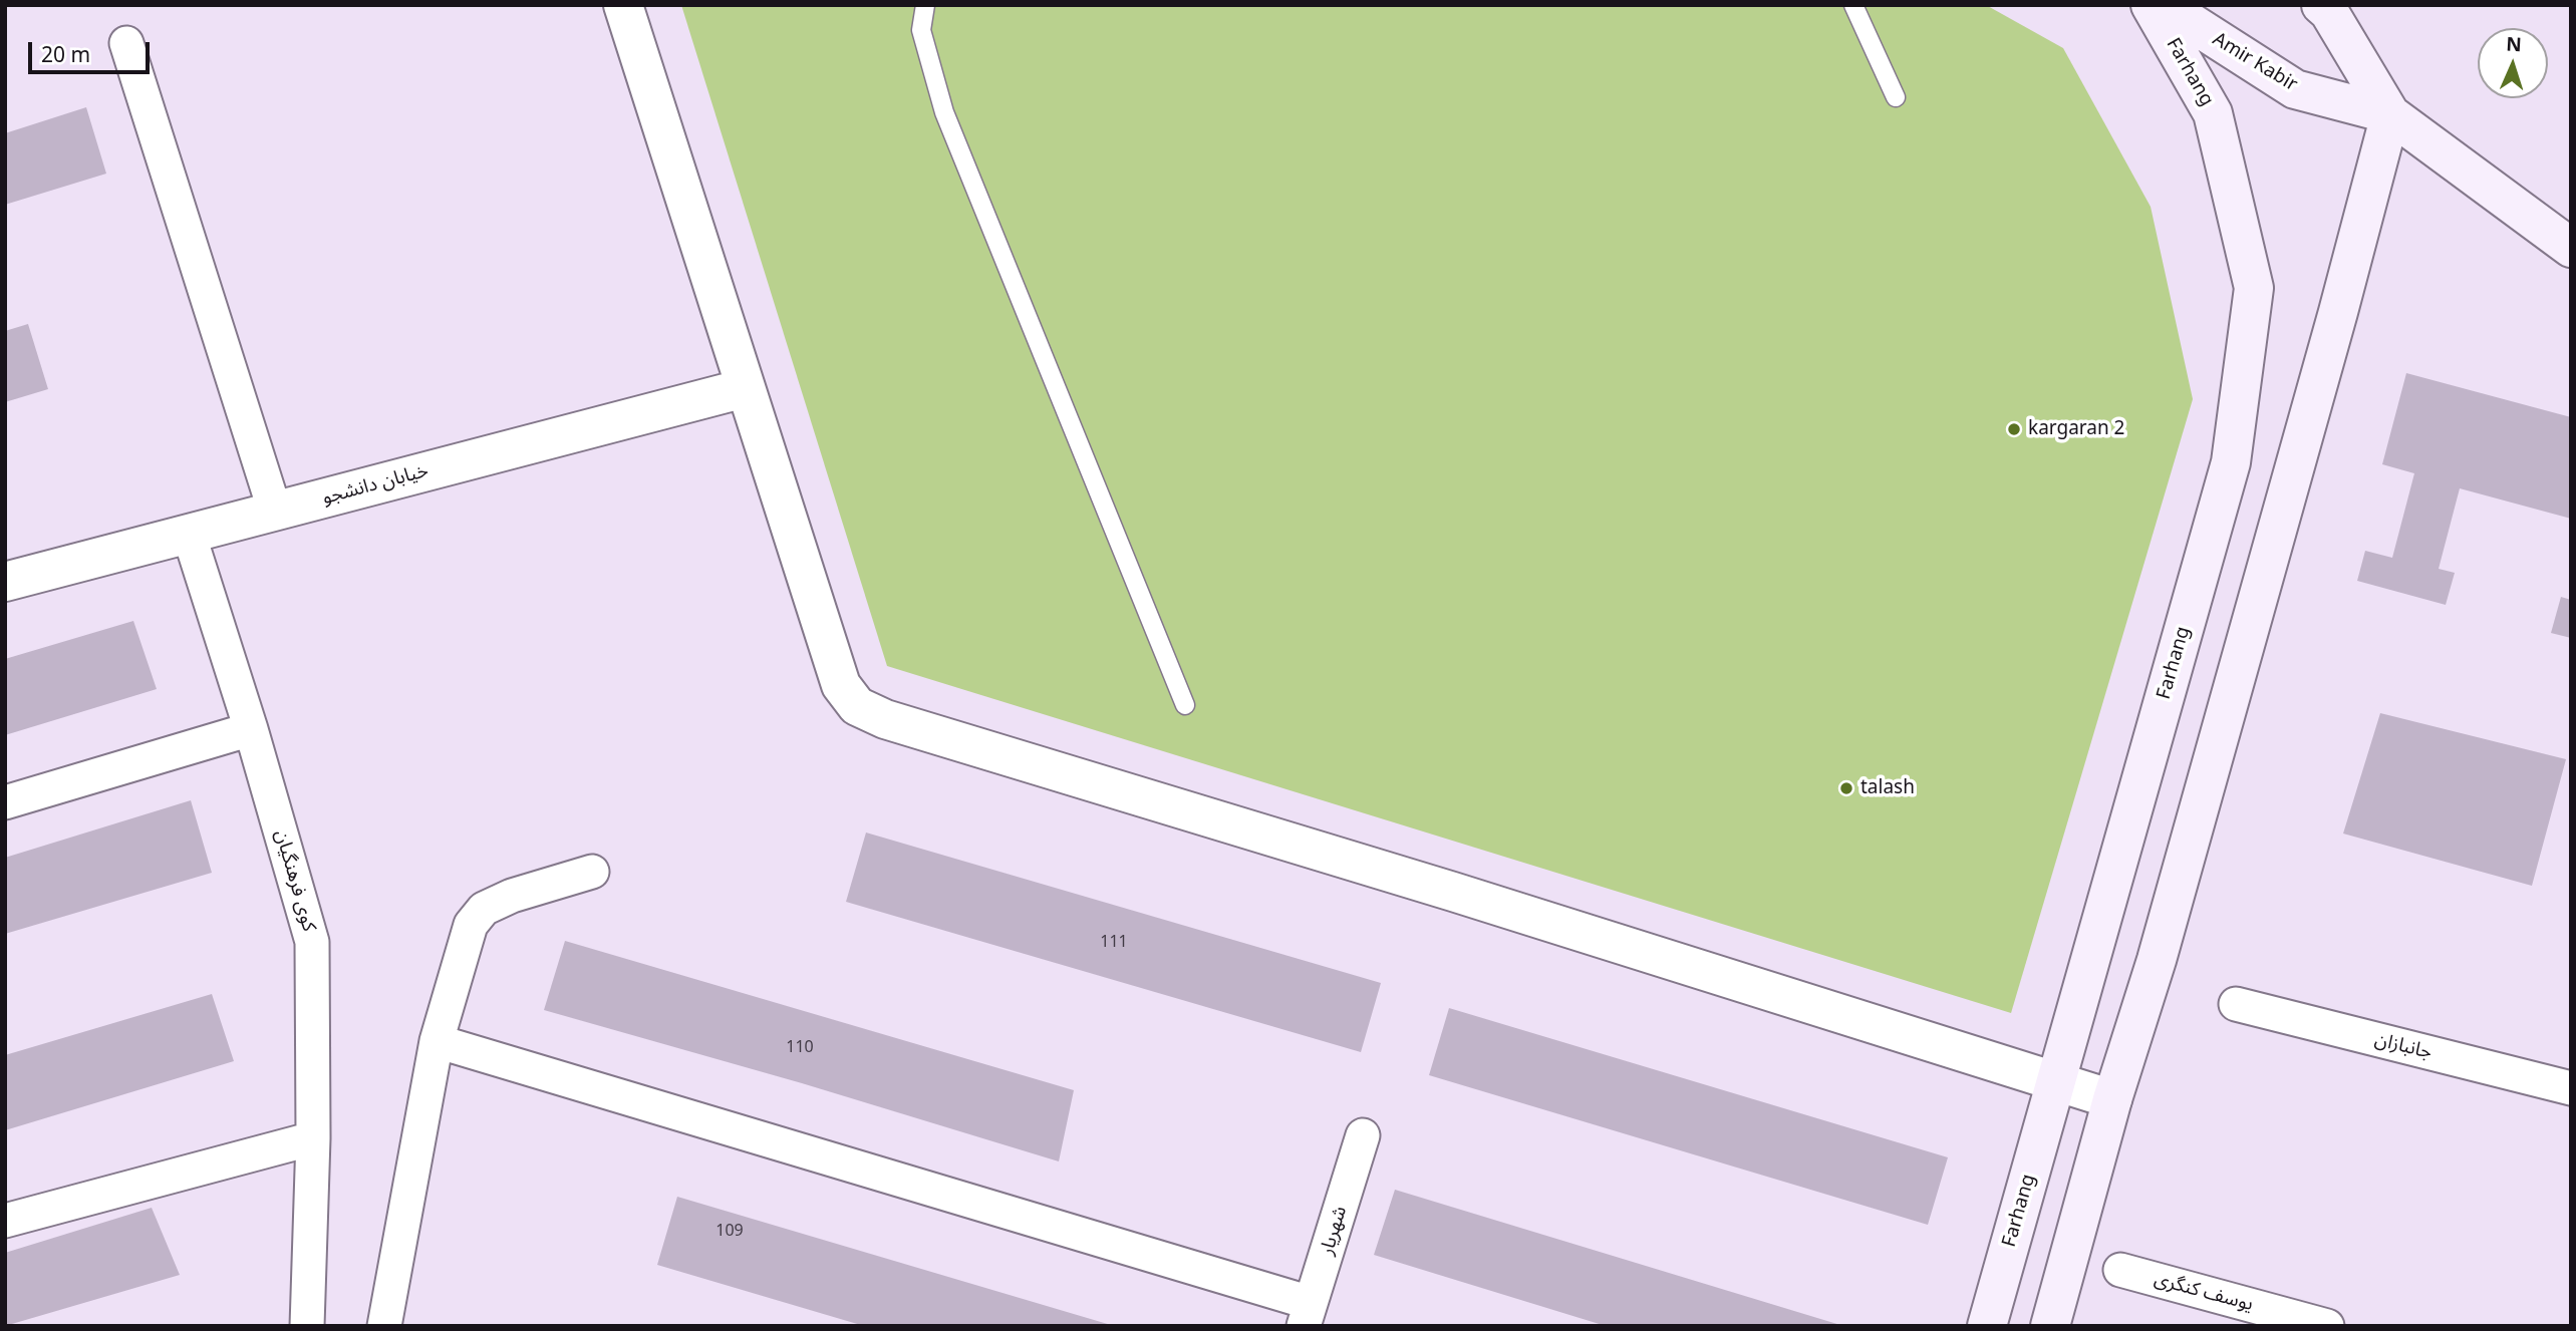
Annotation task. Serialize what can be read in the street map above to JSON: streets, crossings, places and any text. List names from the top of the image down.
{
  "streets": {
    "main road": ["Amir Kabir", "Farhang"],
    "street": [
      "خیابان دانشجو",
      "کوی فرهنگیان",
      "جانبازان",
      "شهریار",
      "یوسف کنگری"
    ]
  },
  "crossings": [
    ["خیابان دانشجو", "کوی فرهنگیان"]
  ],
  "places": ["kargaran 2", "talash"],
  "house_numbers": ["111", "110", "109"],
  "scale_bar": "20 m",
  "north": "top"
}
